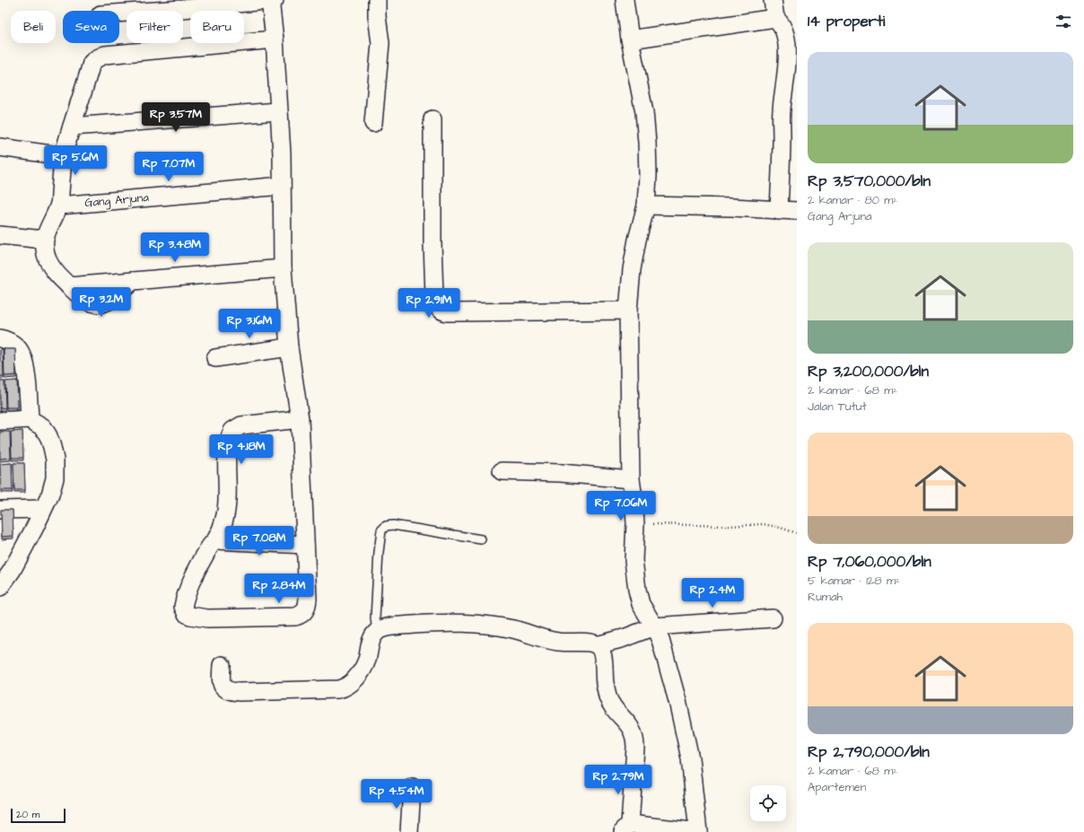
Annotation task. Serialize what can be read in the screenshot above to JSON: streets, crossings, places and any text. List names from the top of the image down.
{
  "streets": {
    "street": ["Gang Arjuna"]
  },
  "scale_bar": "20 m",
  "page": {
    "heading": "14 properti",
    "chip": [
      "Beli",
      "Sewa",
      "Filter",
      "Baru"
    ],
    "list": [
      {
        "name": "Rp 3,570,000/bln",
        "note": "2 kamar · 80 m² · Gang Arjuna"
      },
      {
        "name": "Rp 3,200,000/bln",
        "note": "2 kamar · 68 m² · Jalan Tutut"
      },
      {
        "name": "Rp 7,060,000/bln",
        "note": "5 kamar · 128 m² · Rumah"
      },
      {
        "name": "Rp 2,790,000/bln",
        "note": "2 kamar · 68 m² · Apartemen"
      }
    ],
    "price": [
      "Rp 3.57M",
      "Rp 5.6M",
      "Rp 7.07M",
      "Rp 3.48M",
      "Rp 3.2M",
      "Rp 2.91M",
      "Rp 3.16M",
      "Rp 4.18M",
      "Rp 7.06M",
      "Rp 7.08M",
      "Rp 2.84M",
      "Rp 2.4M",
      "Rp 2.79M",
      "Rp 4.54M"
    ],
    "scale": "20 m"
  }
}
